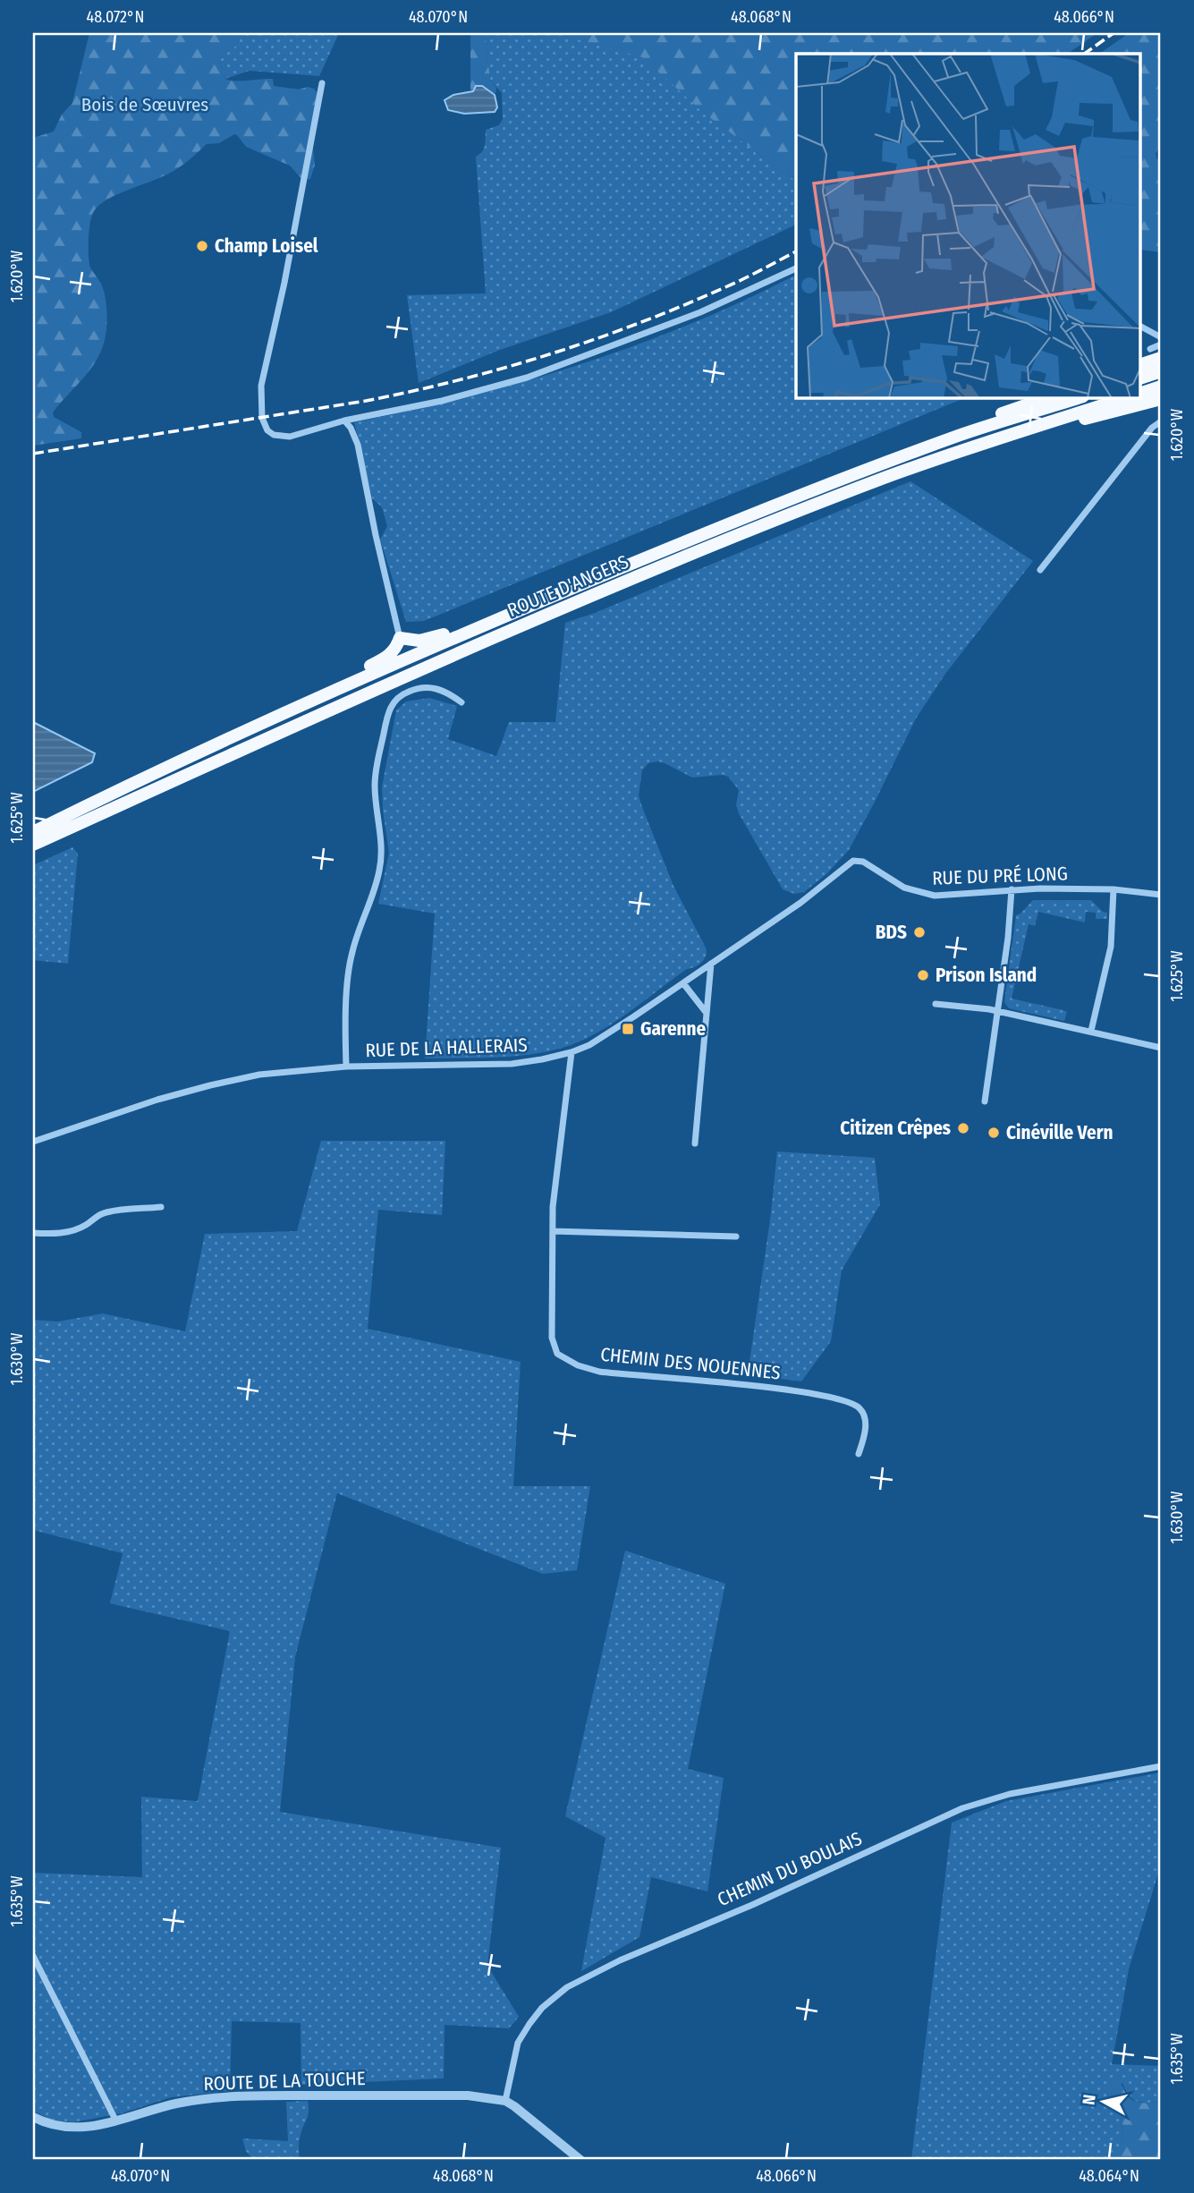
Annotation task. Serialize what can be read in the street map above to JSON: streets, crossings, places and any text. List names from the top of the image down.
{
  "streets": {
    "highway": ["ROUTE D'ANGERS"],
    "street": [
      "RUE DU PRÉ LONG",
      "RUE DE LA HALLERAIS",
      "CHEMIN DES NOUENNES",
      "CHEMIN DU BOULAIS",
      "ROUTE DE LA TOUCHE"
    ]
  },
  "crossings": [
    ["RUE DU PRÉ LONG", "RUE DE LA HALLERAIS"],
    ["RUE DE LA HALLERAIS", "CHEMIN DES NOUENNES"],
    ["CHEMIN DU BOULAIS", "ROUTE DE LA TOUCHE"]
  ],
  "parks": ["Bois de Sœuvres"],
  "places": {
    "other": [
      "Champ Loisel",
      "BDS",
      "Prison Island",
      "Citizen Crêpes",
      "Cinéville Vern"
    ],
    "transit": ["Garenne"]
  },
  "north": "left",
  "coordinates": [
    "48.072°N",
    "48.070°N",
    "48.068°N",
    "48.066°N",
    "1.620°W",
    "1.625°W",
    "1.630°W",
    "1.635°W",
    "48.064°N"
  ]
}
